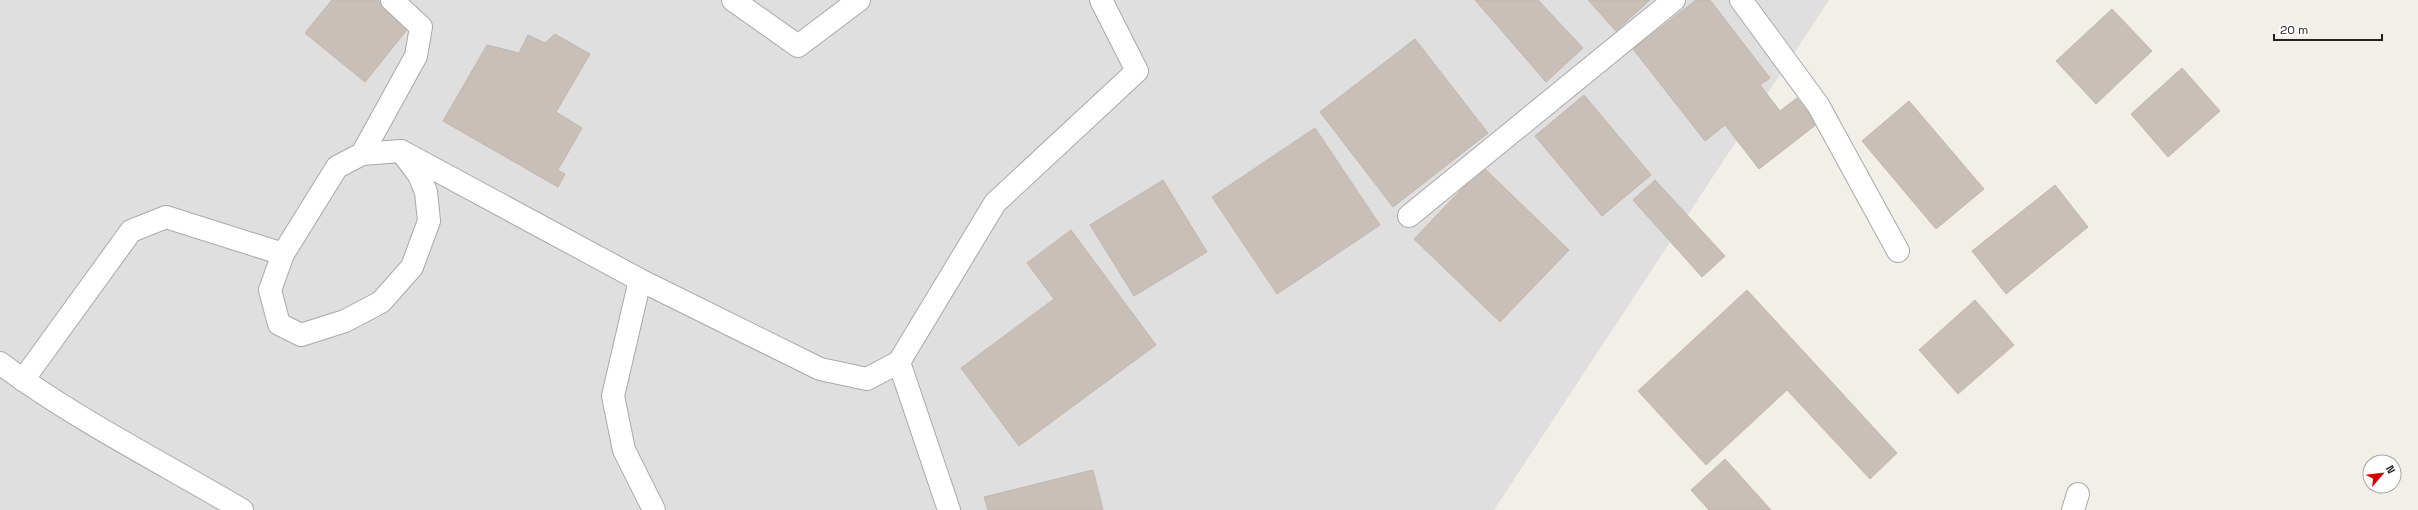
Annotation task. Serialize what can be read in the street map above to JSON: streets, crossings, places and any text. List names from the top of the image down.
{
  "scale_bar": "20 m",
  "north": "top right"
}
